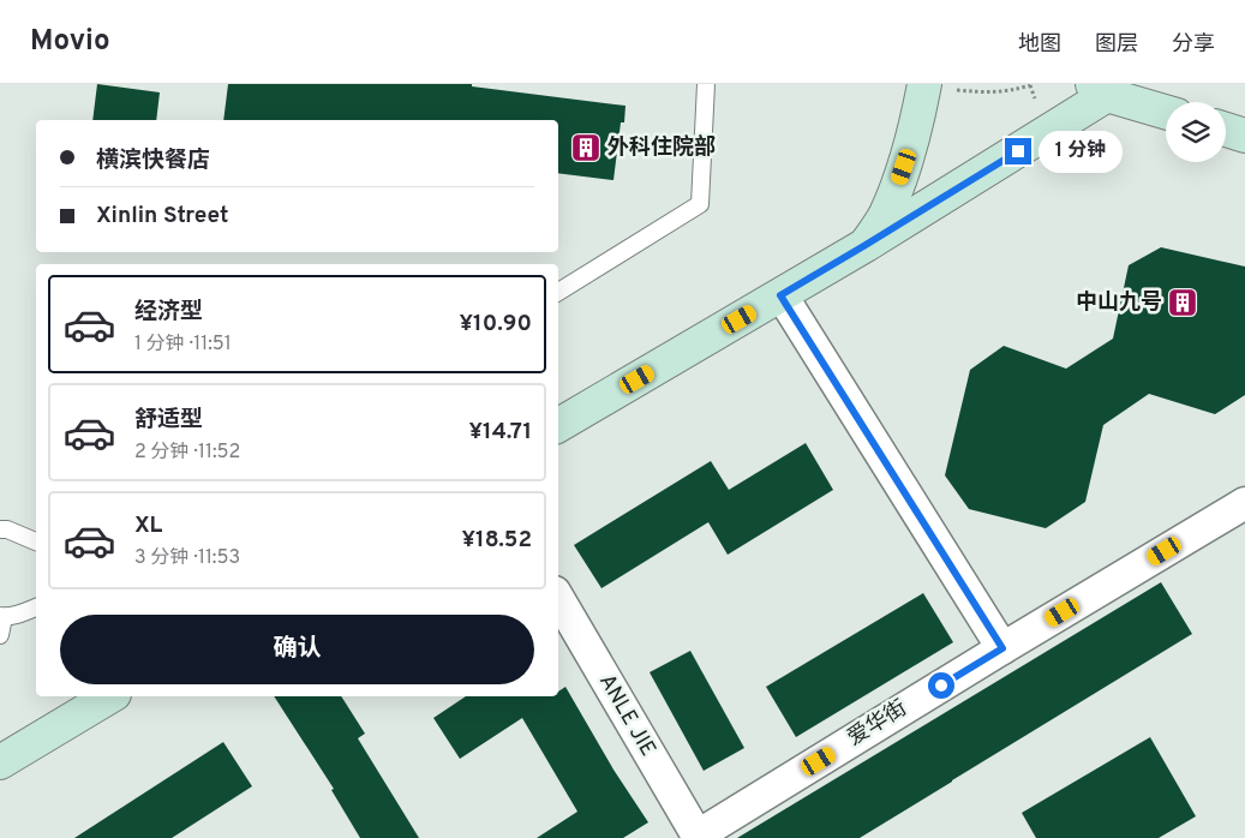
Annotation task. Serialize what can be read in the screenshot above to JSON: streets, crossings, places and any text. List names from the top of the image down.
{
  "streets": {
    "street": ["ANLE JIE", "爱华街"]
  },
  "crossings": [
    ["ANLE JIE", "爱华街"]
  ],
  "places": {
    "building": ["外科住院部", "中山九号"]
  },
  "page": {
    "header": "Movio",
    "nav": ["地图", "图层", "分享"],
    "banner": ["横滨快餐店", "Xinlin Street"],
    "bubble": "1 分钟",
    "list": [
      {
        "name": "经济型",
        "note": "1 分钟 · 11:51",
        "value": "¥10.90"
      },
      {
        "name": "舒适型",
        "note": "2 分钟 · 11:52",
        "value": "¥14.71"
      },
      {
        "name": "XL",
        "note": "3 分钟 · 11:53",
        "value": "¥18.52"
      }
    ],
    "buttons": "确认"
  }
}
